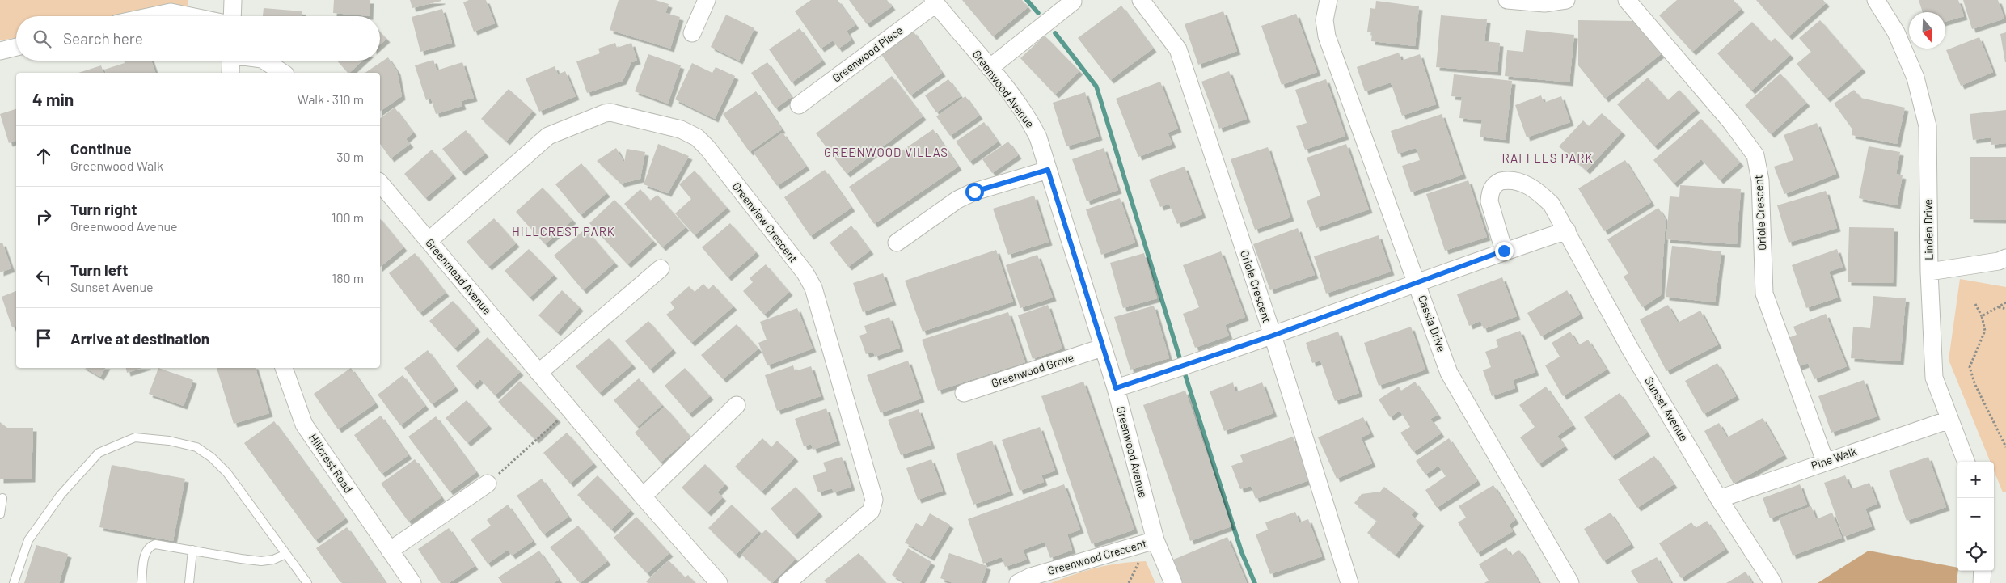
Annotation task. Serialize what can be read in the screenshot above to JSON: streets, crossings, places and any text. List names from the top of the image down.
{
  "streets": {
    "street": [
      "Greenwood Place",
      "Greenwood Avenue",
      "Oriole Crescent",
      "Greenview Crescent",
      "Linden Drive",
      "Greenmead Avenue",
      "Cassia Drive",
      "Greenwood Grove",
      "Sunset Avenue",
      "Pine Walk",
      "Hillcrest Road",
      "Greenwood Crescent"
    ]
  },
  "crossings": [
    ["Greenwood Place", "Greenwood Avenue"],
    ["Greenwood Avenue", "Greenwood Grove"],
    ["Greenwood Avenue", "Greenwood Crescent"],
    ["Oriole Crescent", "Pine Walk"],
    ["Greenview Crescent", "Greenmead Avenue"],
    ["Linden Drive", "Pine Walk"],
    ["Sunset Avenue", "Pine Walk"]
  ],
  "districts": ["GREENWOOD VILLAS", "RAFFLES PARK", "HILLCREST PARK"],
  "north": "bottom",
  "page": {
    "search": "Search here",
    "heading": ["4 min", "Walk · 310 m"],
    "list": [
      ["Continue", "Greenwood Walk", "30 m"],
      ["Turn right", "Greenwood Avenue", "100 m"],
      ["Turn left", "Sunset Avenue", "180 m"],
      "Arrive at destination"
    ],
    "map_buttons": ["+", "−"]
  }
}
